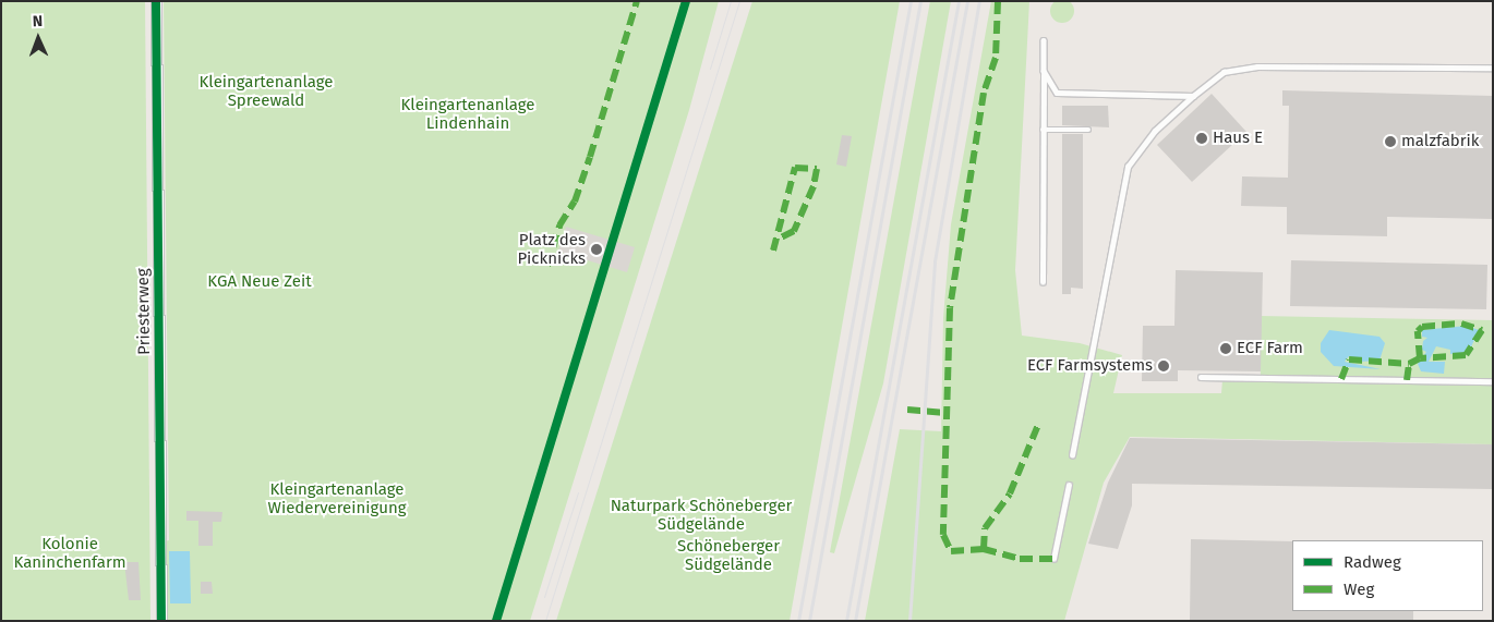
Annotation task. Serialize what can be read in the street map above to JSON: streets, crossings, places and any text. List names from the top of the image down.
{
  "streets": {
    "street": ["Priesterweg"]
  },
  "parks": [
    "Kleingartenanlage Spreewald",
    "Kleingartenanlage Lindenhain",
    "KGA Neue Zeit",
    "Kleingartenanlage Wiedervereinigung",
    "Naturpark Schöneberger Südgelände",
    "Kolonie Kaninchenfarm",
    "Schöneberger Südgelände"
  ],
  "places": [
    "Haus E",
    "malzfabrik",
    "Platz des Picknicks",
    "ECF Farm",
    "ECF Farmsystems"
  ],
  "legend": ["Radweg", "Weg"],
  "north": "top"
}
